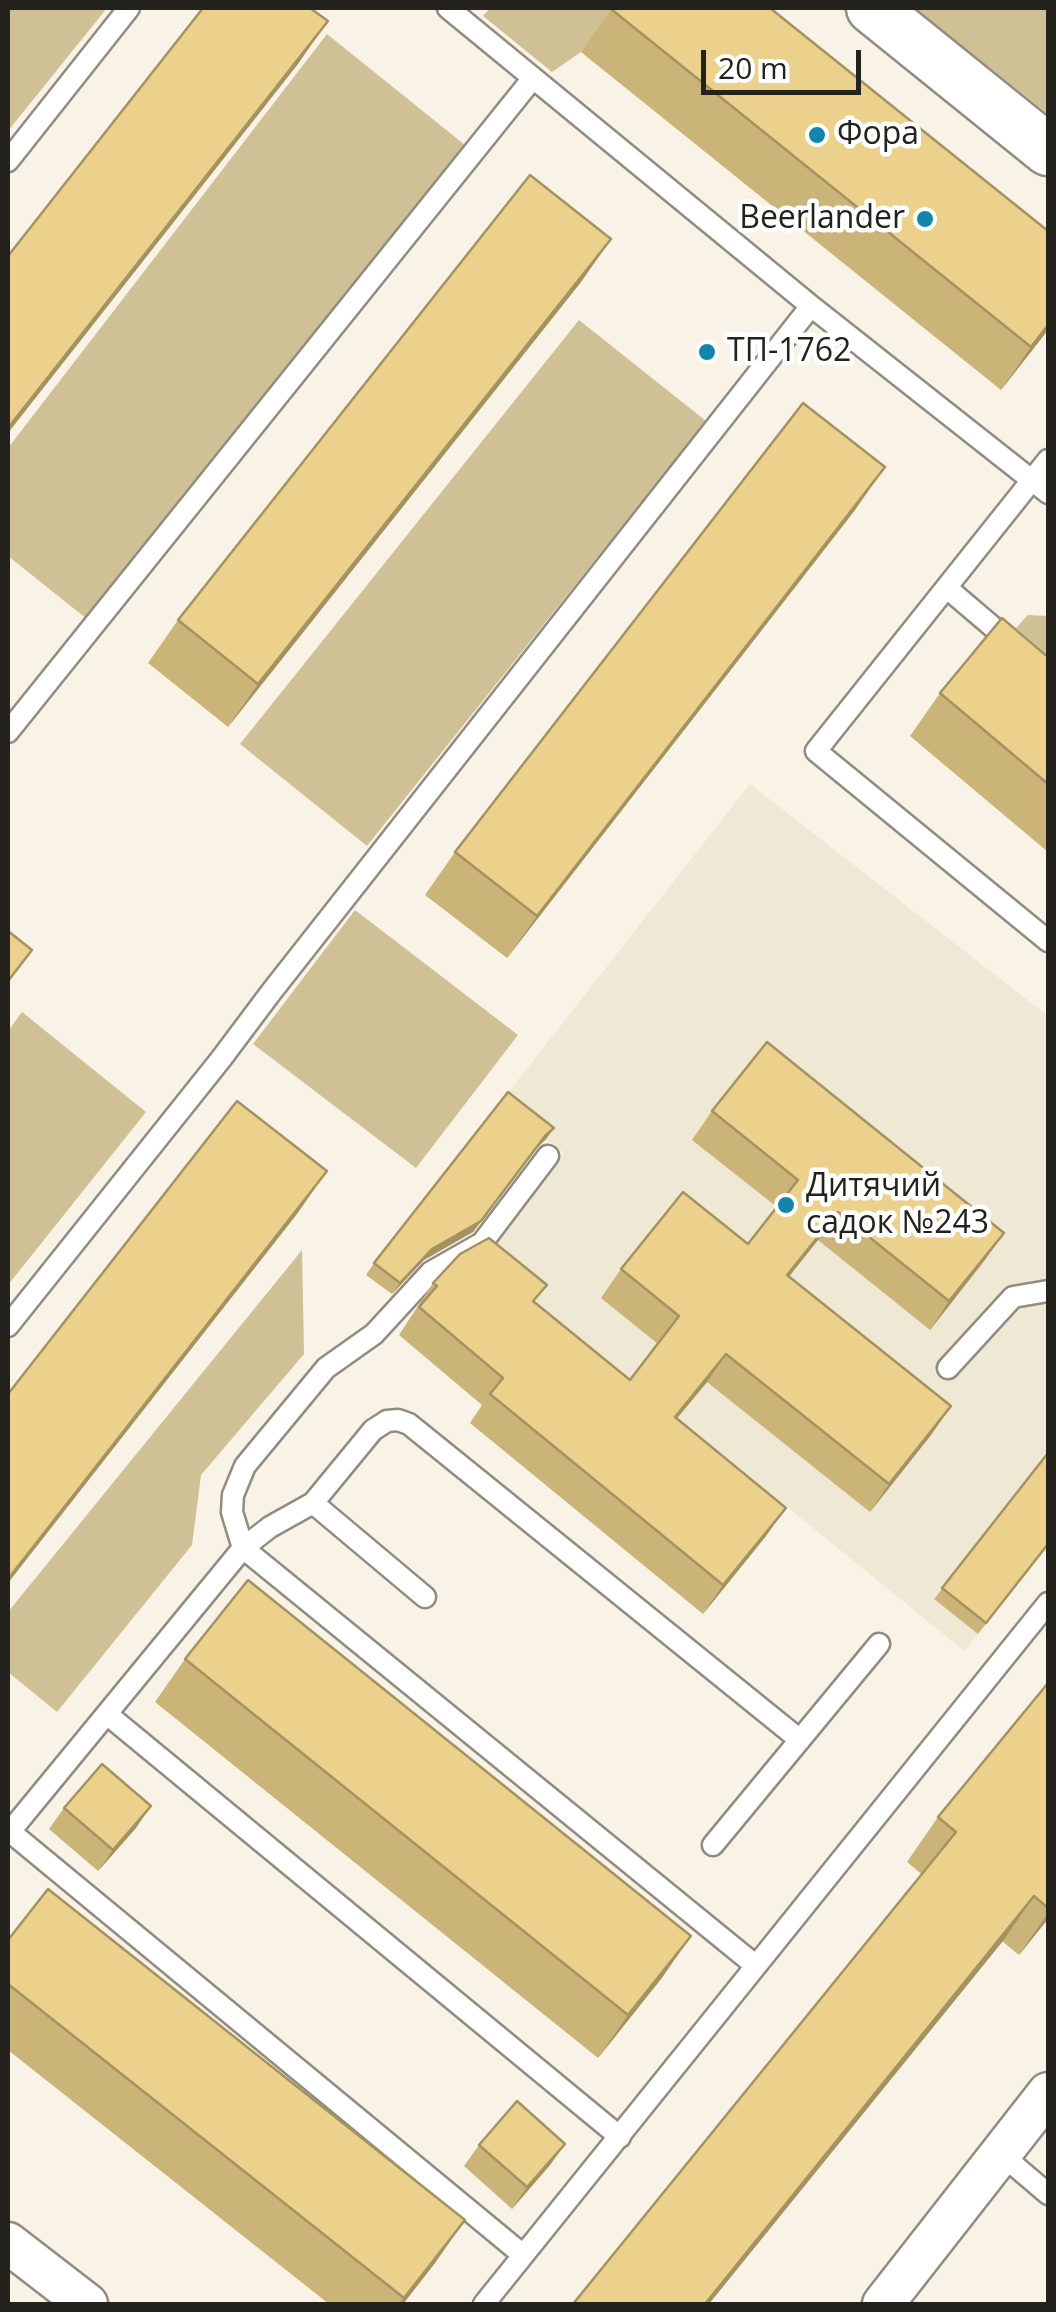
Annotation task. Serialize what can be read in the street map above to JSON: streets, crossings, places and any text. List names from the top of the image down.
{
  "places": [
    "Фора",
    "Beerlander",
    "ТП-1762",
    "Дитячий садок №243"
  ],
  "scale_bar": "20 m"
}
